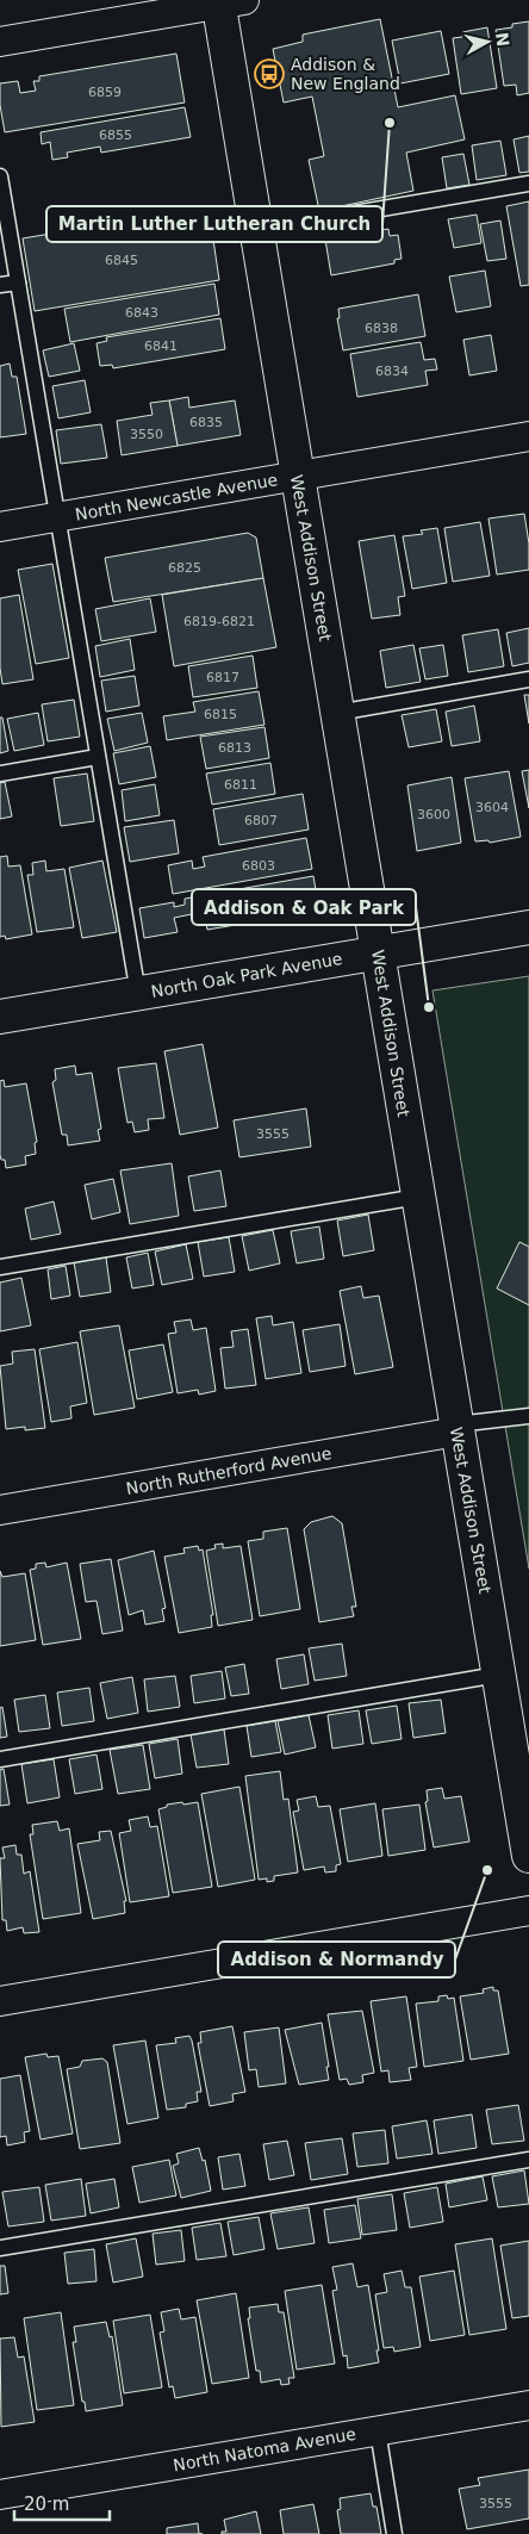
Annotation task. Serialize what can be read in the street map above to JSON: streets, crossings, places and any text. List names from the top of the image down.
{
  "streets": {
    "street": [
      "North Newcastle Avenue",
      "West Addison Street",
      "North Oak Park Avenue",
      "North Rutherford Avenue",
      "North Natoma Avenue"
    ]
  },
  "crossings": [
    ["North Newcastle Avenue", "West Addison Street"],
    ["West Addison Street", "North Oak Park Avenue"],
    ["West Addison Street", "North Rutherford Avenue"]
  ],
  "places": {
    "bus stop": ["Addison & New England"],
    "other": ["Martin Luther Lutheran Church", "Addison & Oak Park", "Addison & Normandy"]
  },
  "house_numbers": [
    "6859",
    "6855",
    "6845",
    "6843",
    "6838",
    "6841",
    "6834",
    "6835",
    "3550",
    "6825",
    "6819-6821",
    "6817",
    "6815",
    "6813",
    "6811",
    "3604",
    "3600",
    "6807",
    "6803",
    "3555",
    "3555"
  ],
  "scale_bar": "20 m",
  "north": "right"
}
